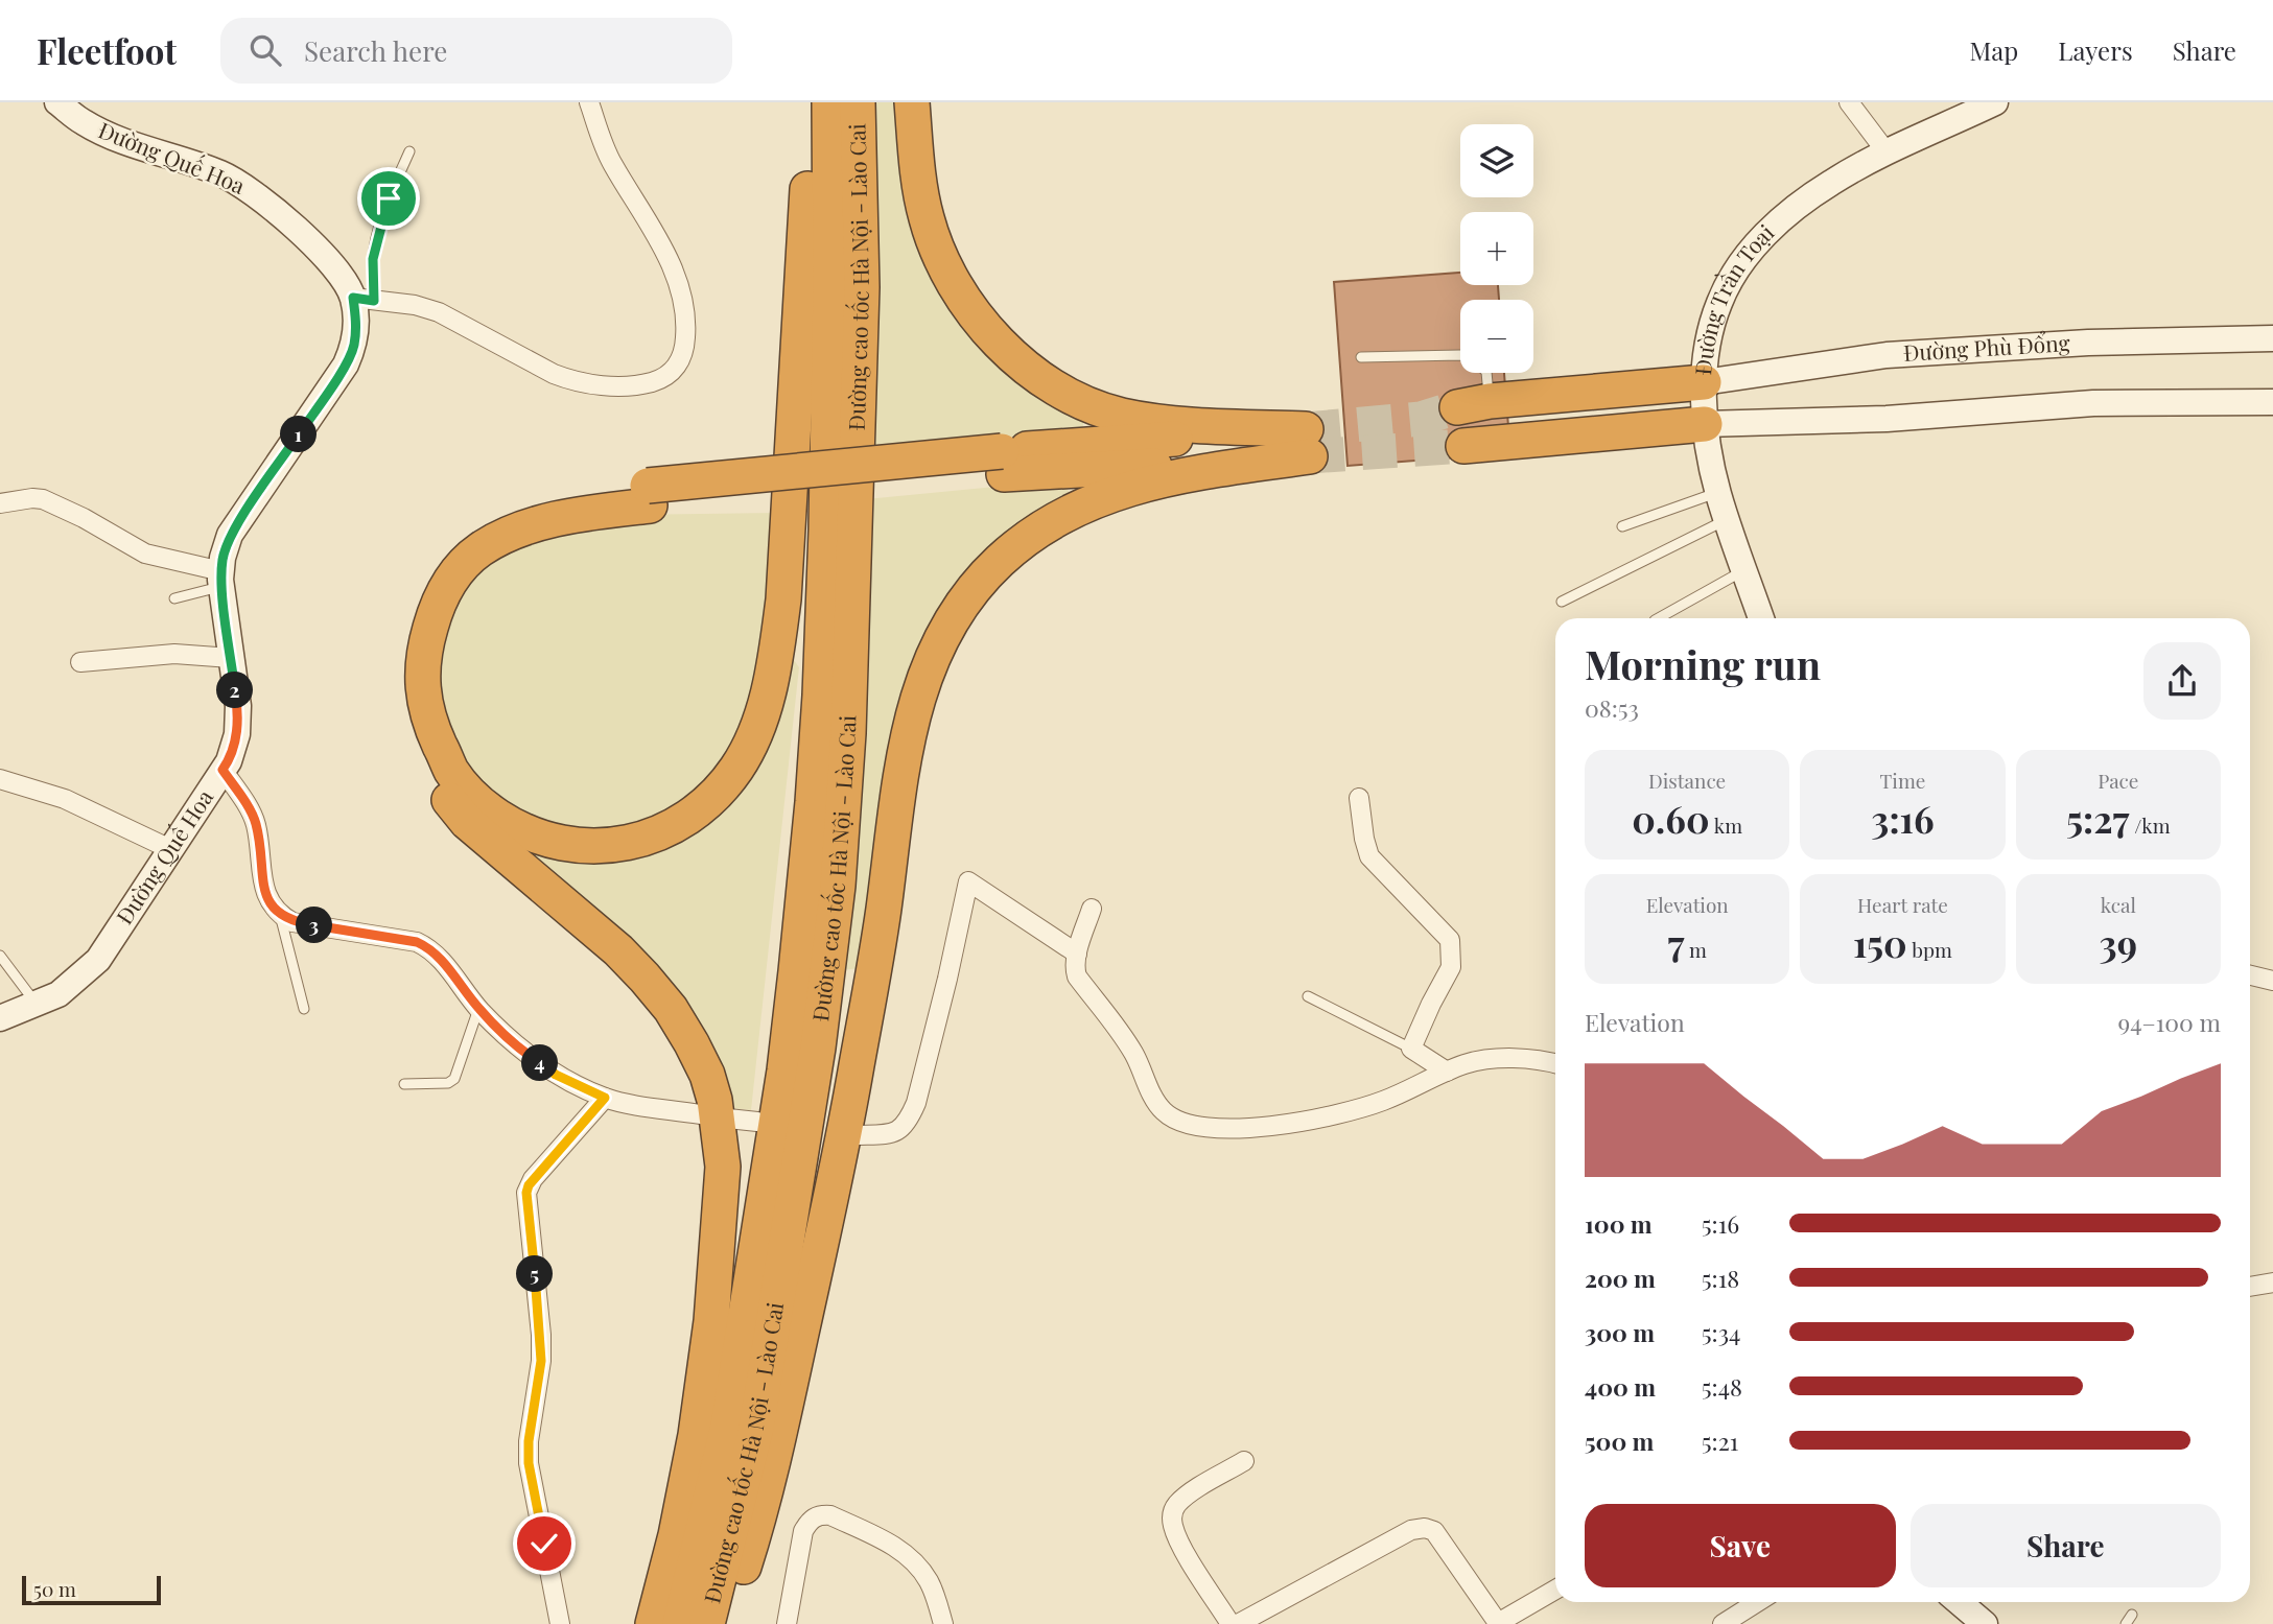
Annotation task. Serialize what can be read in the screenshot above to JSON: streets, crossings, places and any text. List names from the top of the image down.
{
  "streets": {
    "highway": ["Đường cao tốc Hà Nội - Lào Cai"],
    "street": ["Đường Quế Hoa", "Đường Trần Toại", "Đường Phù Đổng"]
  },
  "crossings": [
    ["Đường Trần Toại", "Đường Phù Đổng"]
  ],
  "scale_bar": "50 m",
  "page": {
    "header": "Fleetfoot",
    "search": "Search here",
    "nav": ["Map", "Layers", "Share"],
    "map_buttons": ["+", "−"],
    "pins": [
      "1",
      "2",
      "3",
      "4",
      "5"
    ],
    "heading": ["Morning run", "08:53"],
    "stats": [
      ["Distance", "0.60 km"],
      ["Time", "3:16"],
      ["Pace", "5:27 /km"],
      ["Elevation", "7 m"],
      ["Heart rate", "150 bpm"],
      ["kcal", "39"]
    ],
    "chart": ["Elevation", "94–100 m"],
    "list": [
      {
        "name": "100 m",
        "note": "5:16"
      },
      {
        "name": "200 m",
        "note": "5:18"
      },
      {
        "name": "300 m",
        "note": "5:34"
      },
      {
        "name": "400 m",
        "note": "5:48"
      },
      {
        "name": "500 m",
        "note": "5:21"
      }
    ],
    "buttons": ["Save", "Share"],
    "scale": "50 m"
  }
}
